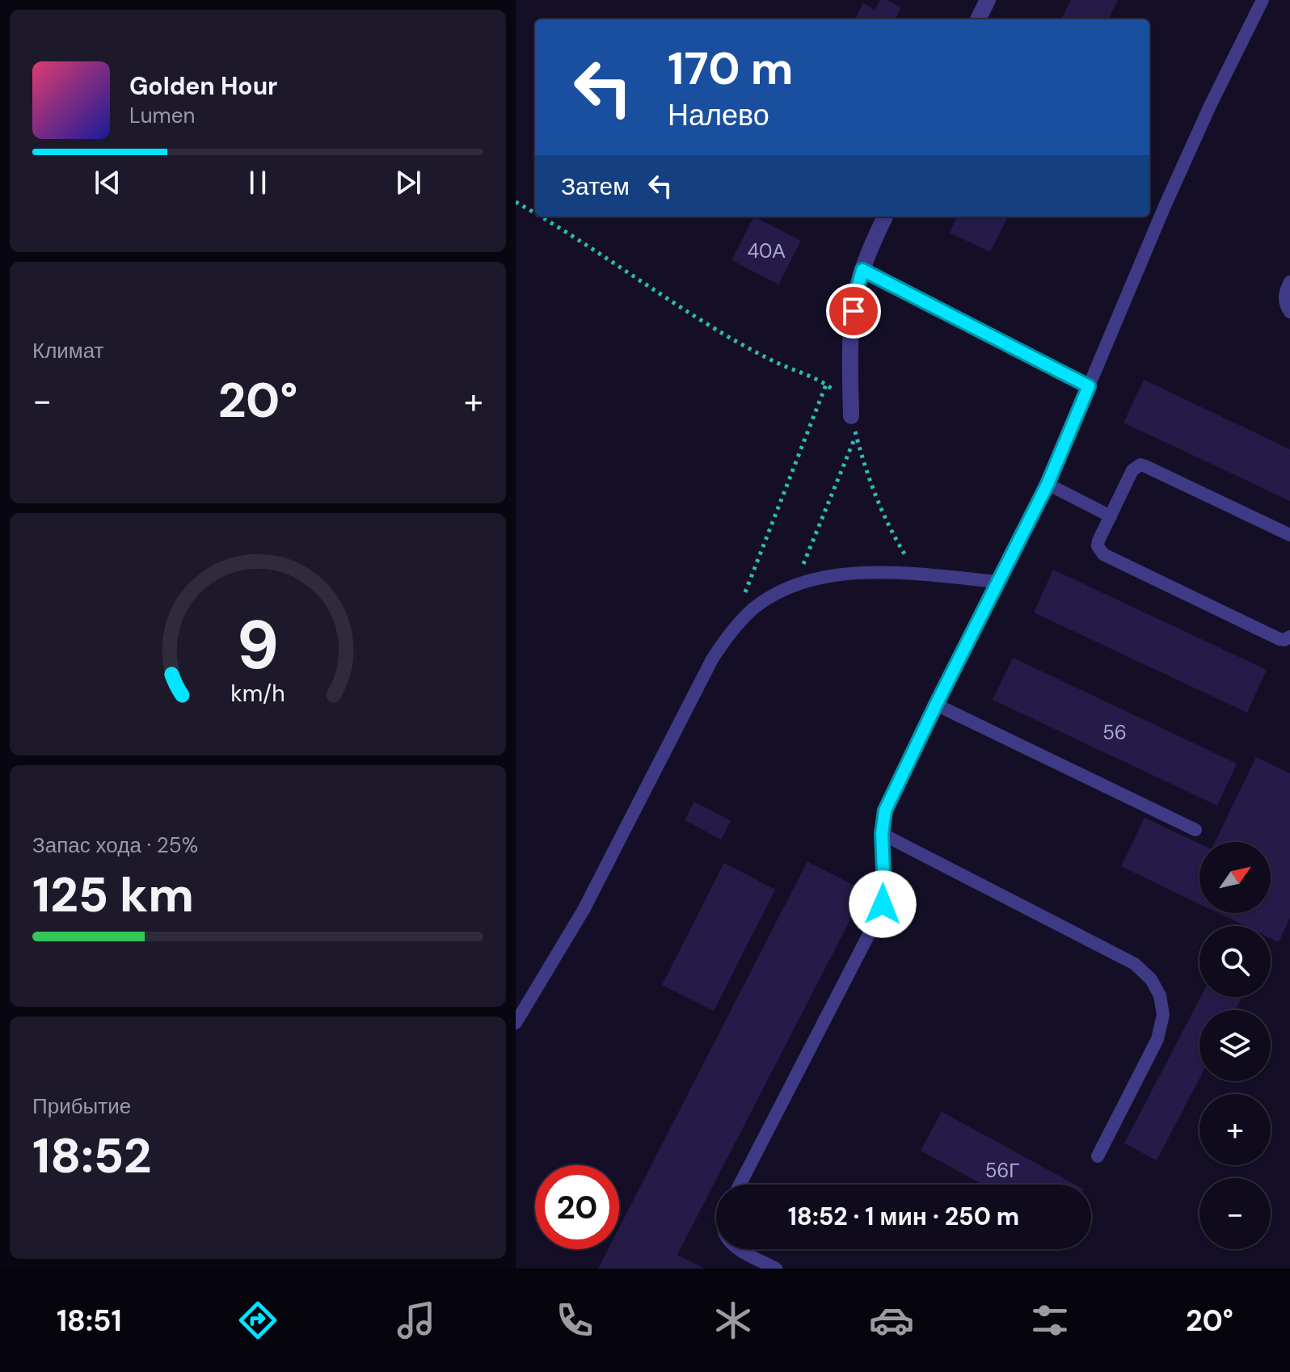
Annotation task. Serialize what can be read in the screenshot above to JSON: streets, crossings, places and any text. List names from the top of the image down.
{
  "house_numbers": ["40А", "56", "56Г"],
  "north": "top right",
  "page": {
    "turn": ["170 m", "Налево"],
    "song": ["Golden Hour", "Lumen"],
    "then": "Затем",
    "tile": [
      "Климат",
      ["Запас хода · 25%", "125 km"],
      ["Прибытие", "18:52"]
    ],
    "heat": ["−", "20°", "+"],
    "map_buttons": ["+", "−"],
    "limit": "20",
    "trip": "18:52 · 1 мин · 250 m",
    "tabs": ["18:51", "20°"],
    "gauge": ["9", "km/h"]
  }
}
